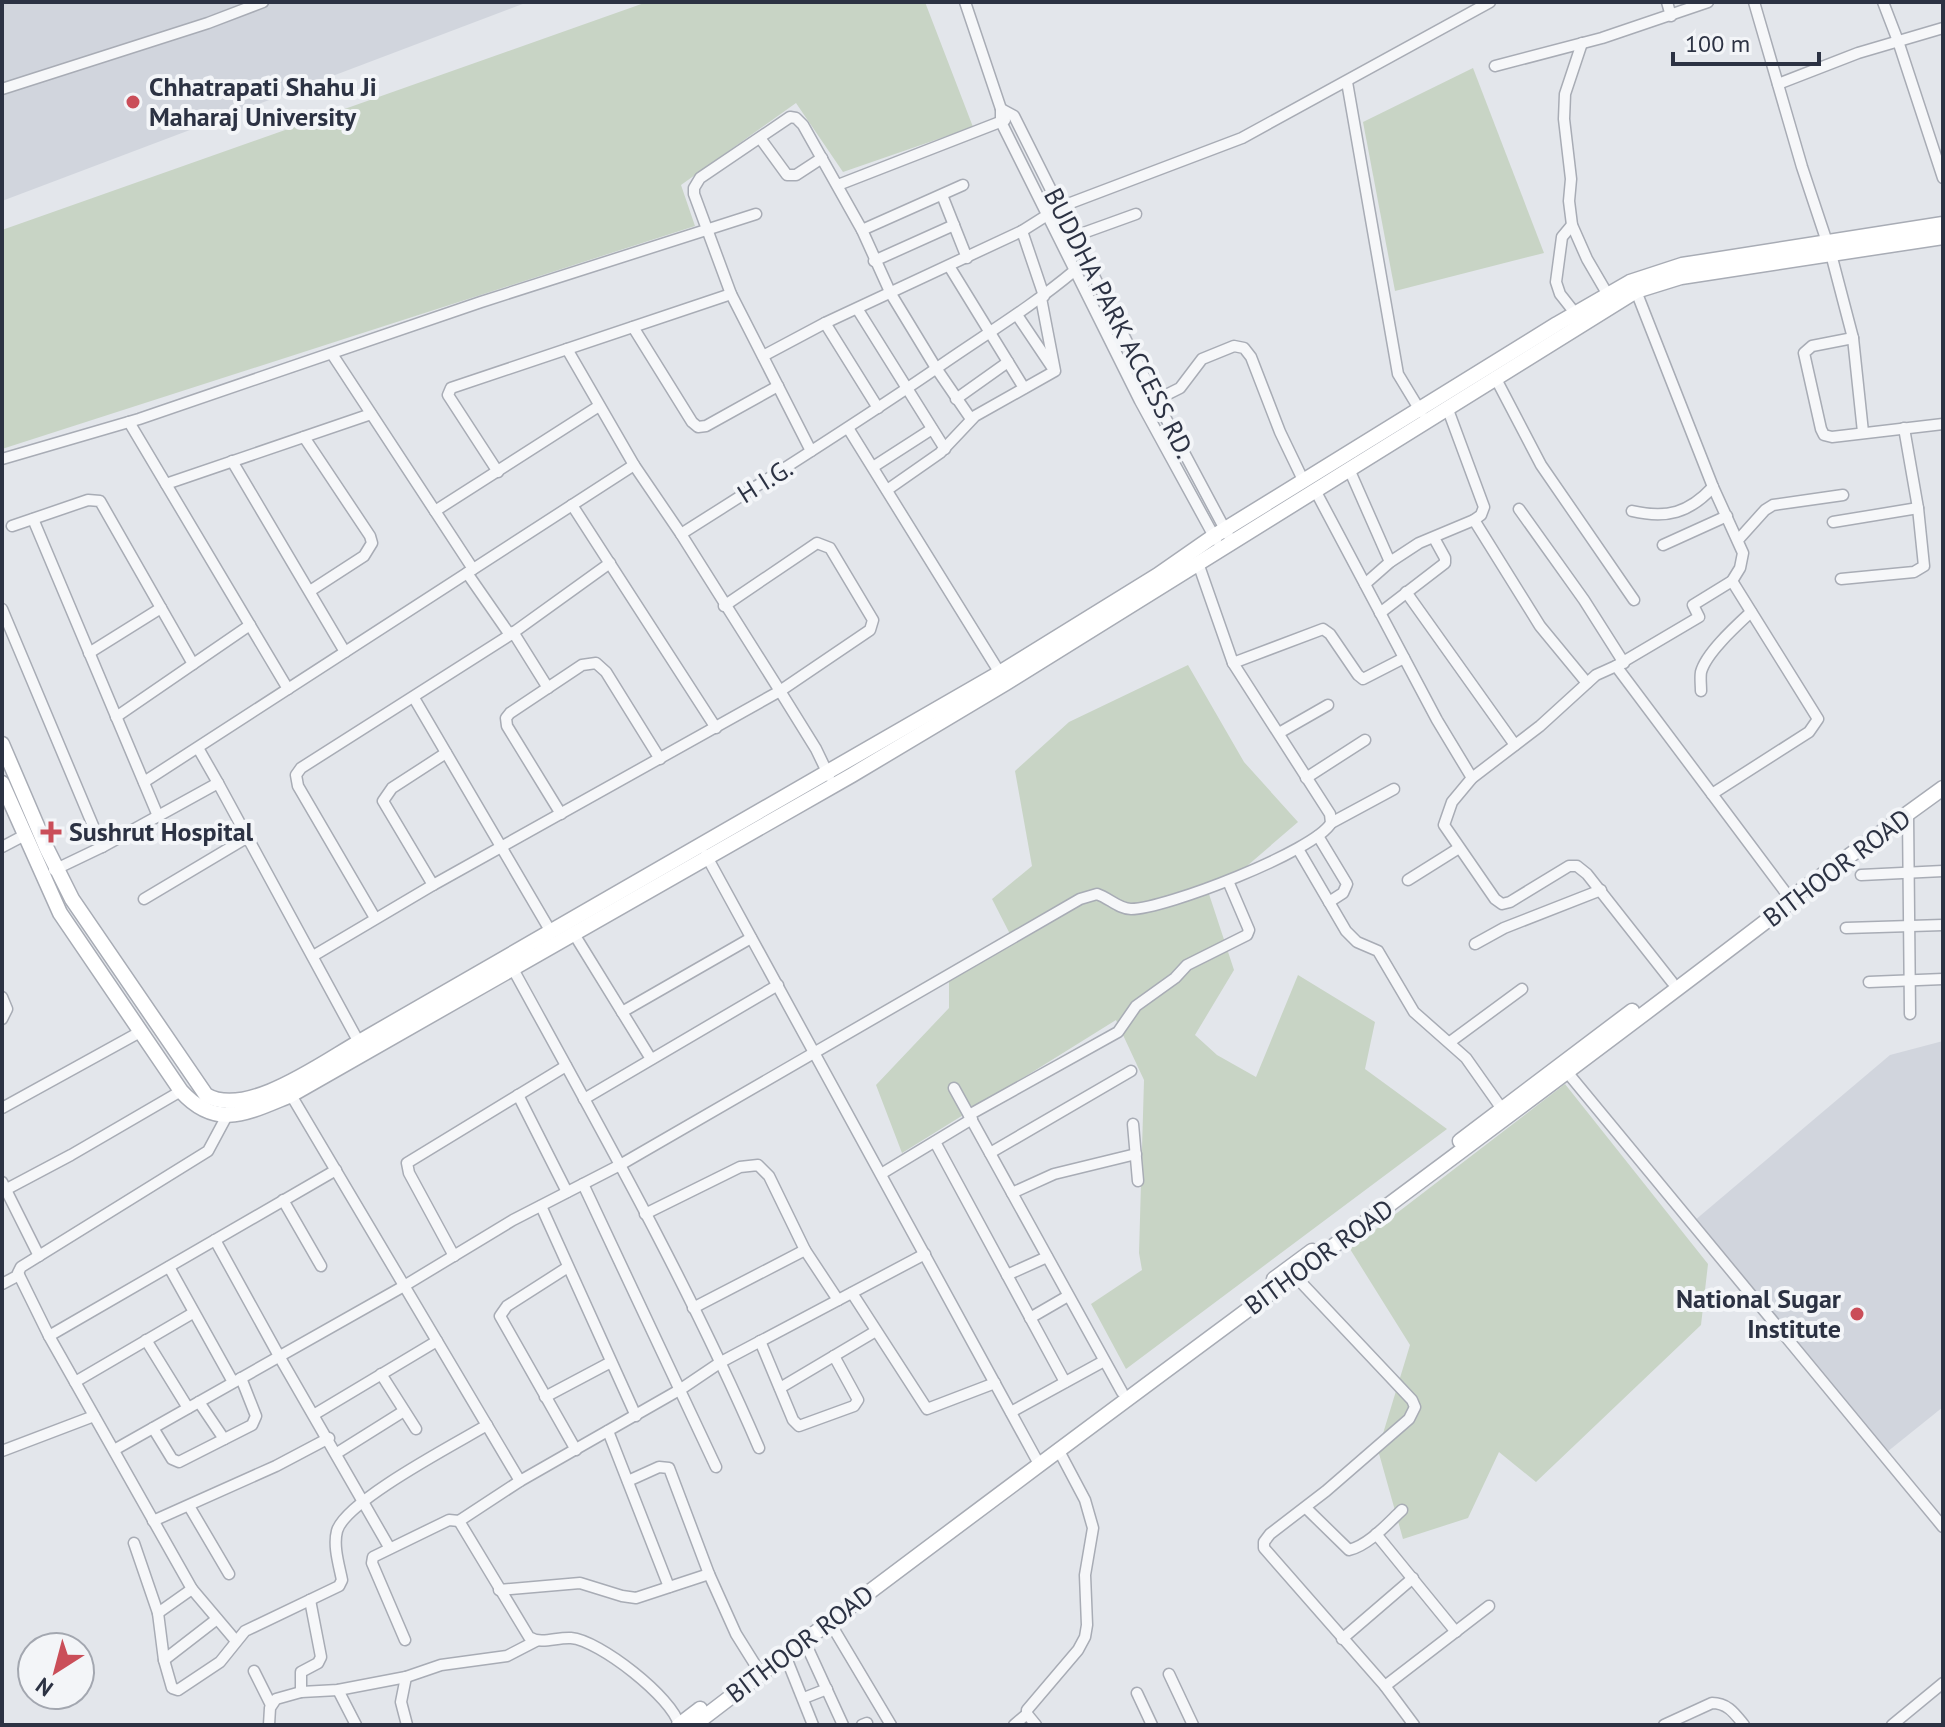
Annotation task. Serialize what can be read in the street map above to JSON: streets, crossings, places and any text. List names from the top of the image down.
{
  "streets": {
    "street": ["BUDDHA PARK ACCESS RD.", "H I.G.", "BITHOOR ROAD"]
  },
  "crossings": [
    ["BUDDHA PARK ACCESS RD.", "H I.G."]
  ],
  "places": {
    "other": ["Chhatrapati Shahu Ji Maharaj University", "National Sugar Institute"],
    "health": ["Sushrut Hospital"]
  },
  "scale_bar": "100 m",
  "north": "bottom left"
}
